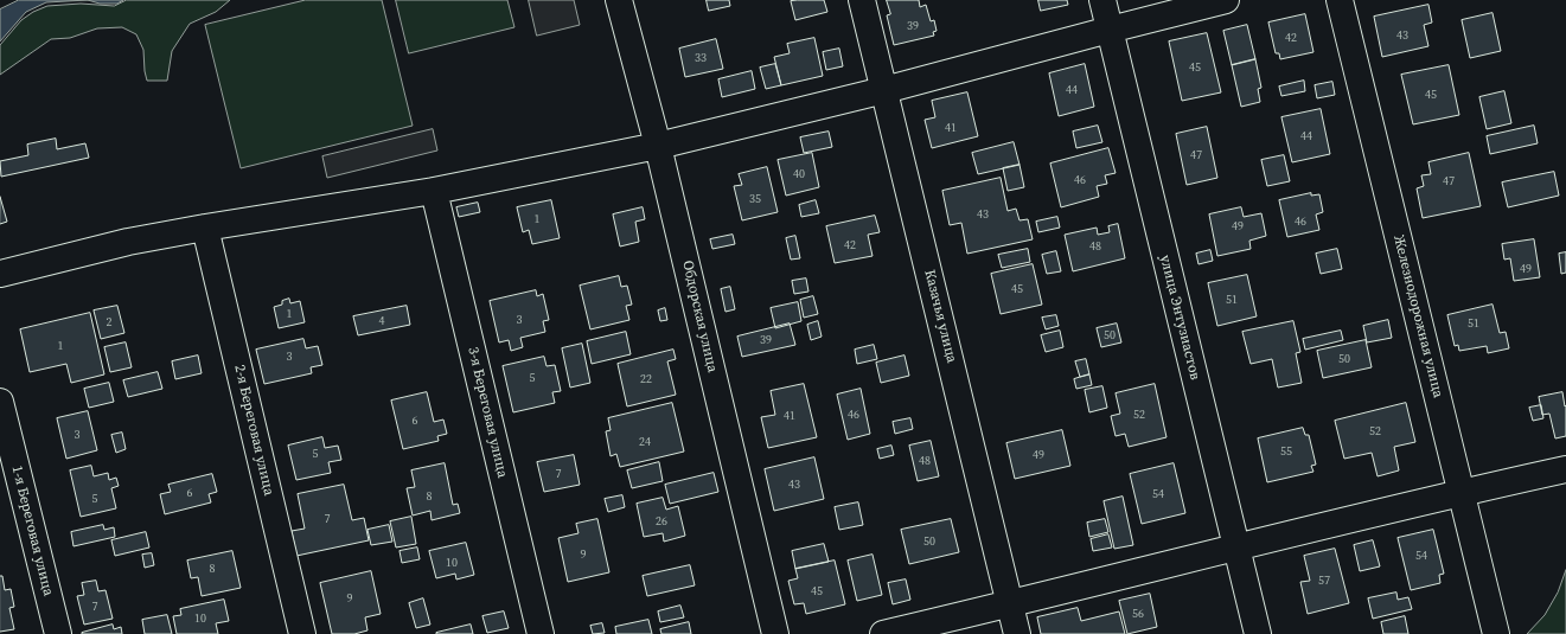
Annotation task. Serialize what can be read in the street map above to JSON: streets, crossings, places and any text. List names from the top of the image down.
{
  "streets": {
    "street": [
      "Обдорская улица",
      "Казачья улица",
      "Железнодорожная улица",
      "улица Энтузиастов",
      "3-я Береговая улица",
      "2-я Береговая улица",
      "1-я Береговая улица"
    ]
  },
  "house_numbers": [
    "39",
    "43",
    "42",
    "33",
    "45",
    "44",
    "45",
    "41",
    "44",
    "47",
    "40",
    "46",
    "47",
    "35",
    "43",
    "1",
    "46",
    "49",
    "42",
    "48",
    "49",
    "45",
    "51",
    "1",
    "3",
    "4",
    "2",
    "51",
    "50",
    "39",
    "1",
    "3",
    "50",
    "5",
    "22",
    "46",
    "52",
    "41",
    "6",
    "52",
    "3",
    "24",
    "55",
    "5",
    "49",
    "48",
    "7",
    "43",
    "6",
    "54",
    "8",
    "5",
    "7",
    "26",
    "50",
    "9",
    "54",
    "10",
    "8",
    "57",
    "45",
    "9",
    "7",
    "56",
    "10"
  ]
}
